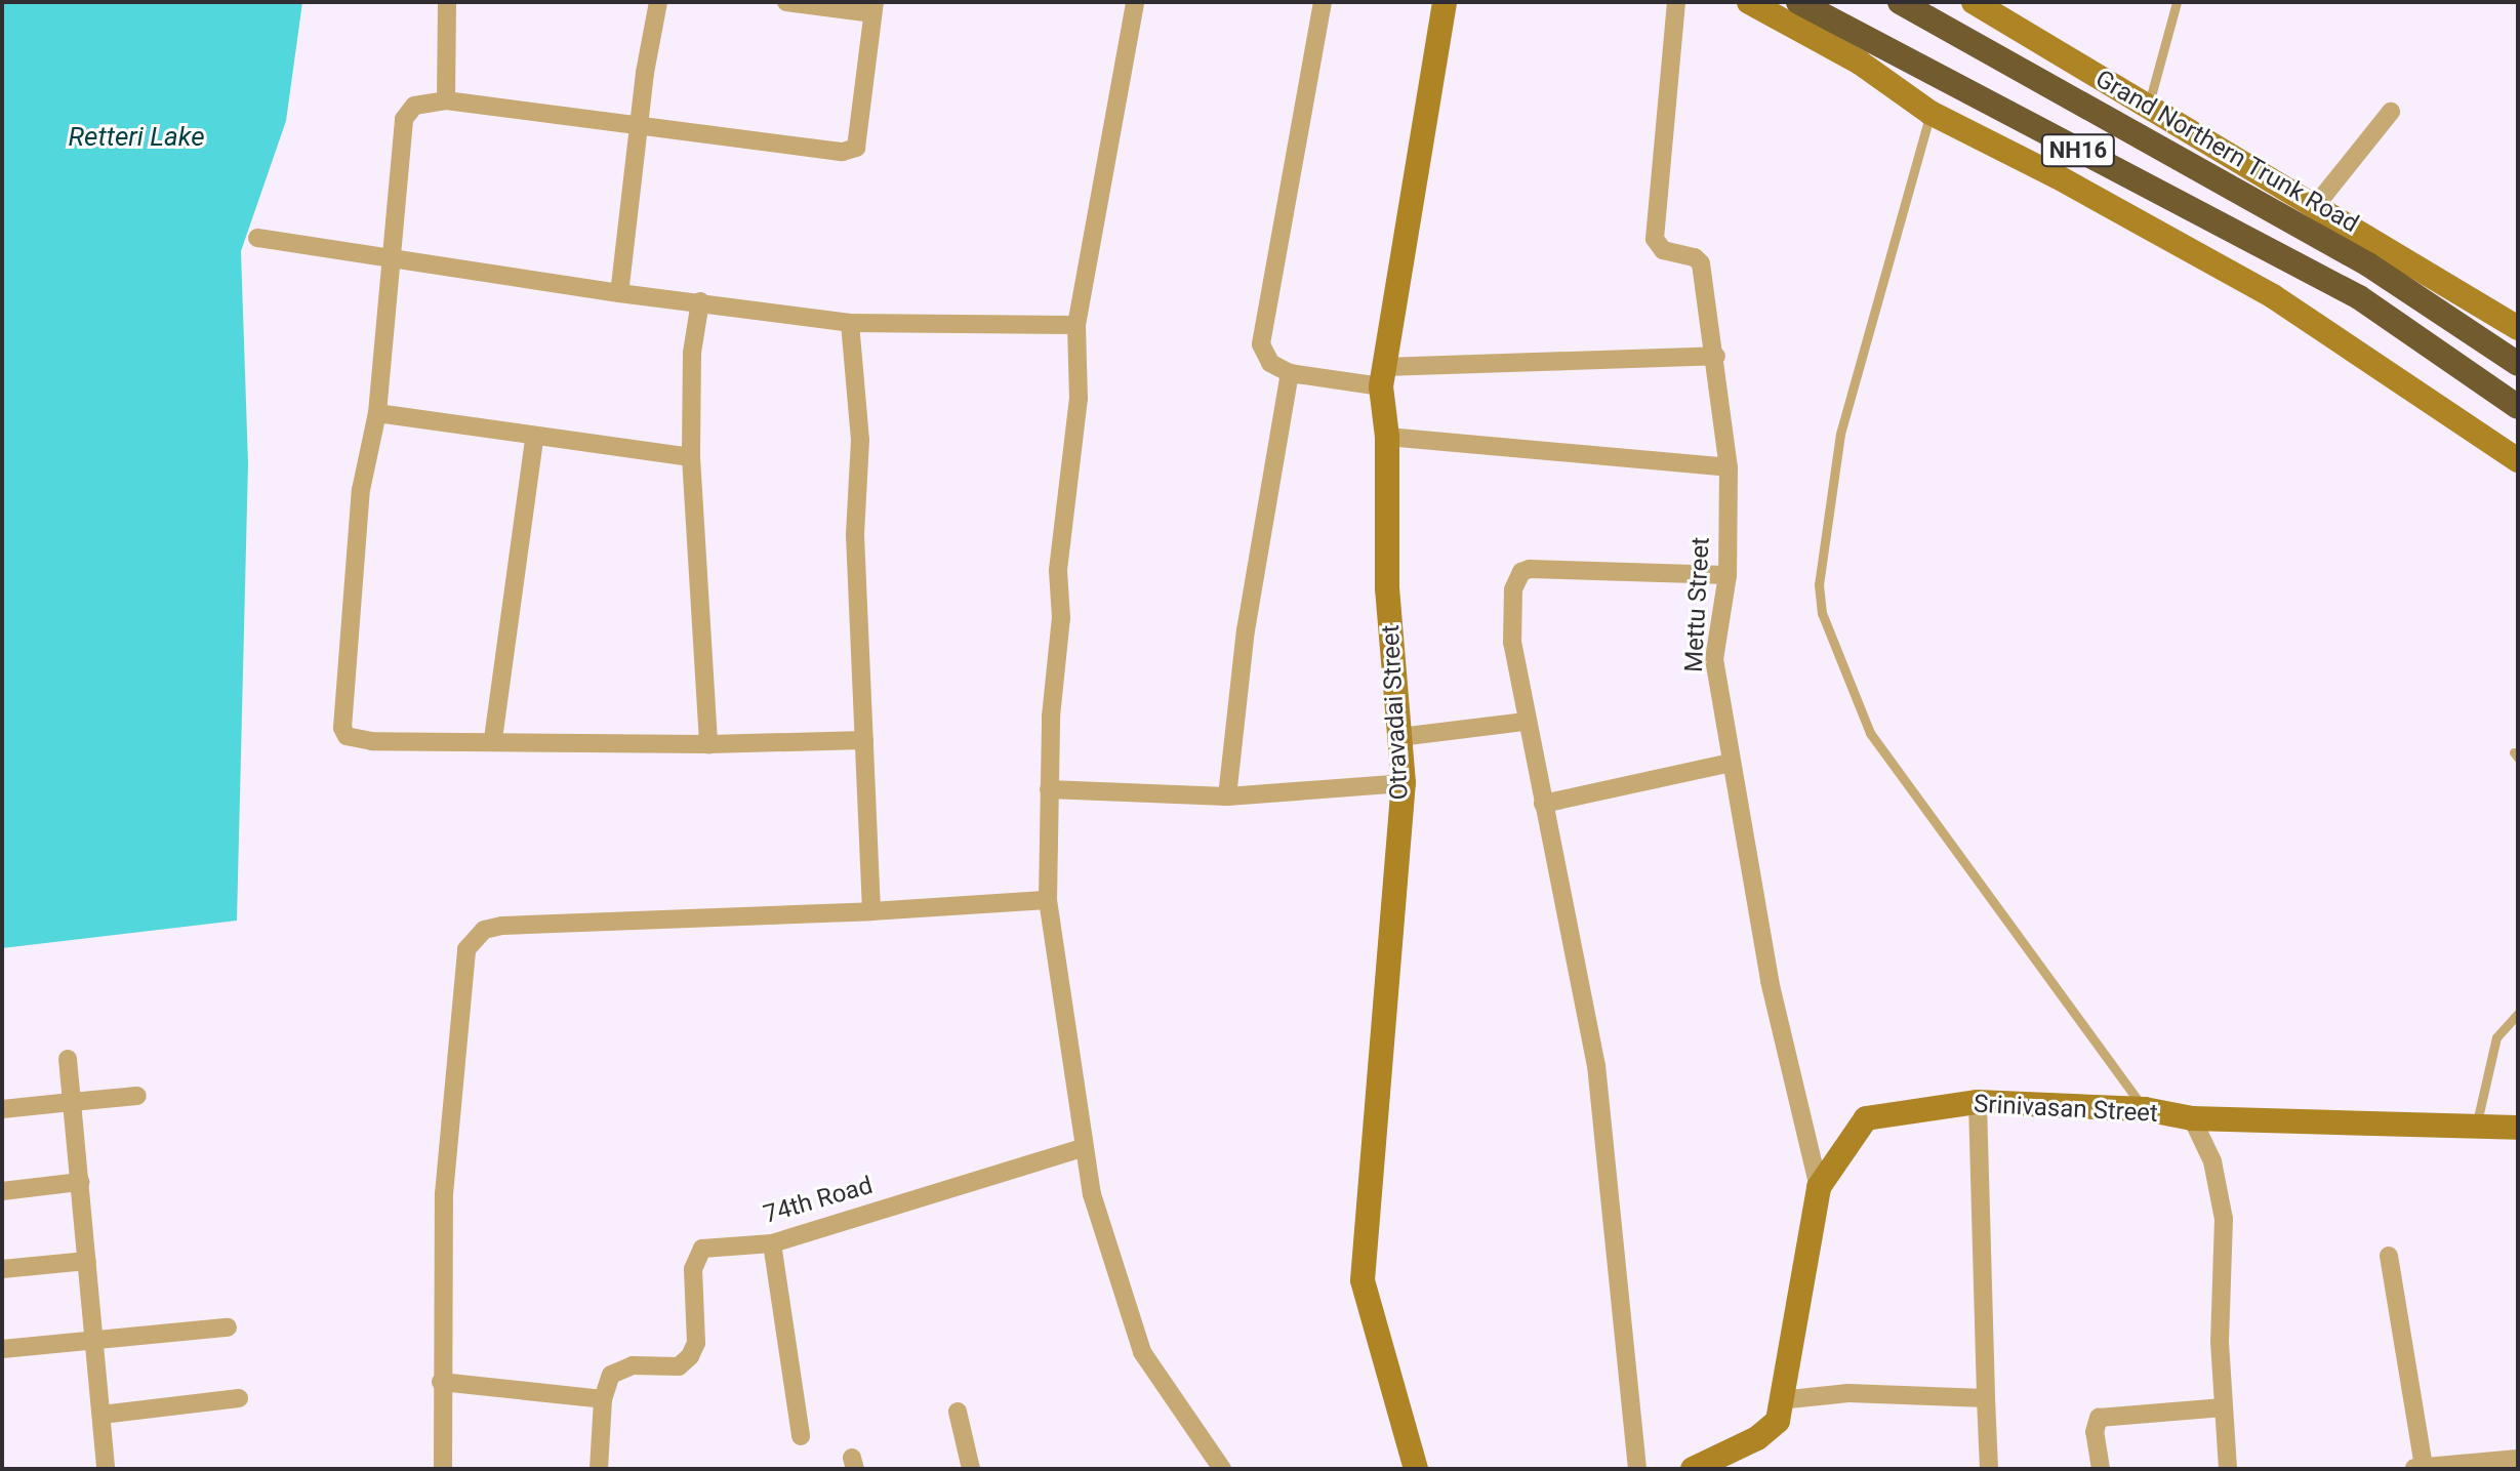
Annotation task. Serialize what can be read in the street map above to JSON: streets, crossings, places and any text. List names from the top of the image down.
{
  "streets": {
    "highway": ["NH16", "Grand Northern Trunk Road"],
    "street": [
      "Mettu Street",
      "Otravadai Street",
      "Srinivasan Street",
      "74th Road"
    ]
  },
  "crossings": [
    ["Mettu Street", "Srinivasan Street"]
  ],
  "water": ["Retteri Lake"]
}
